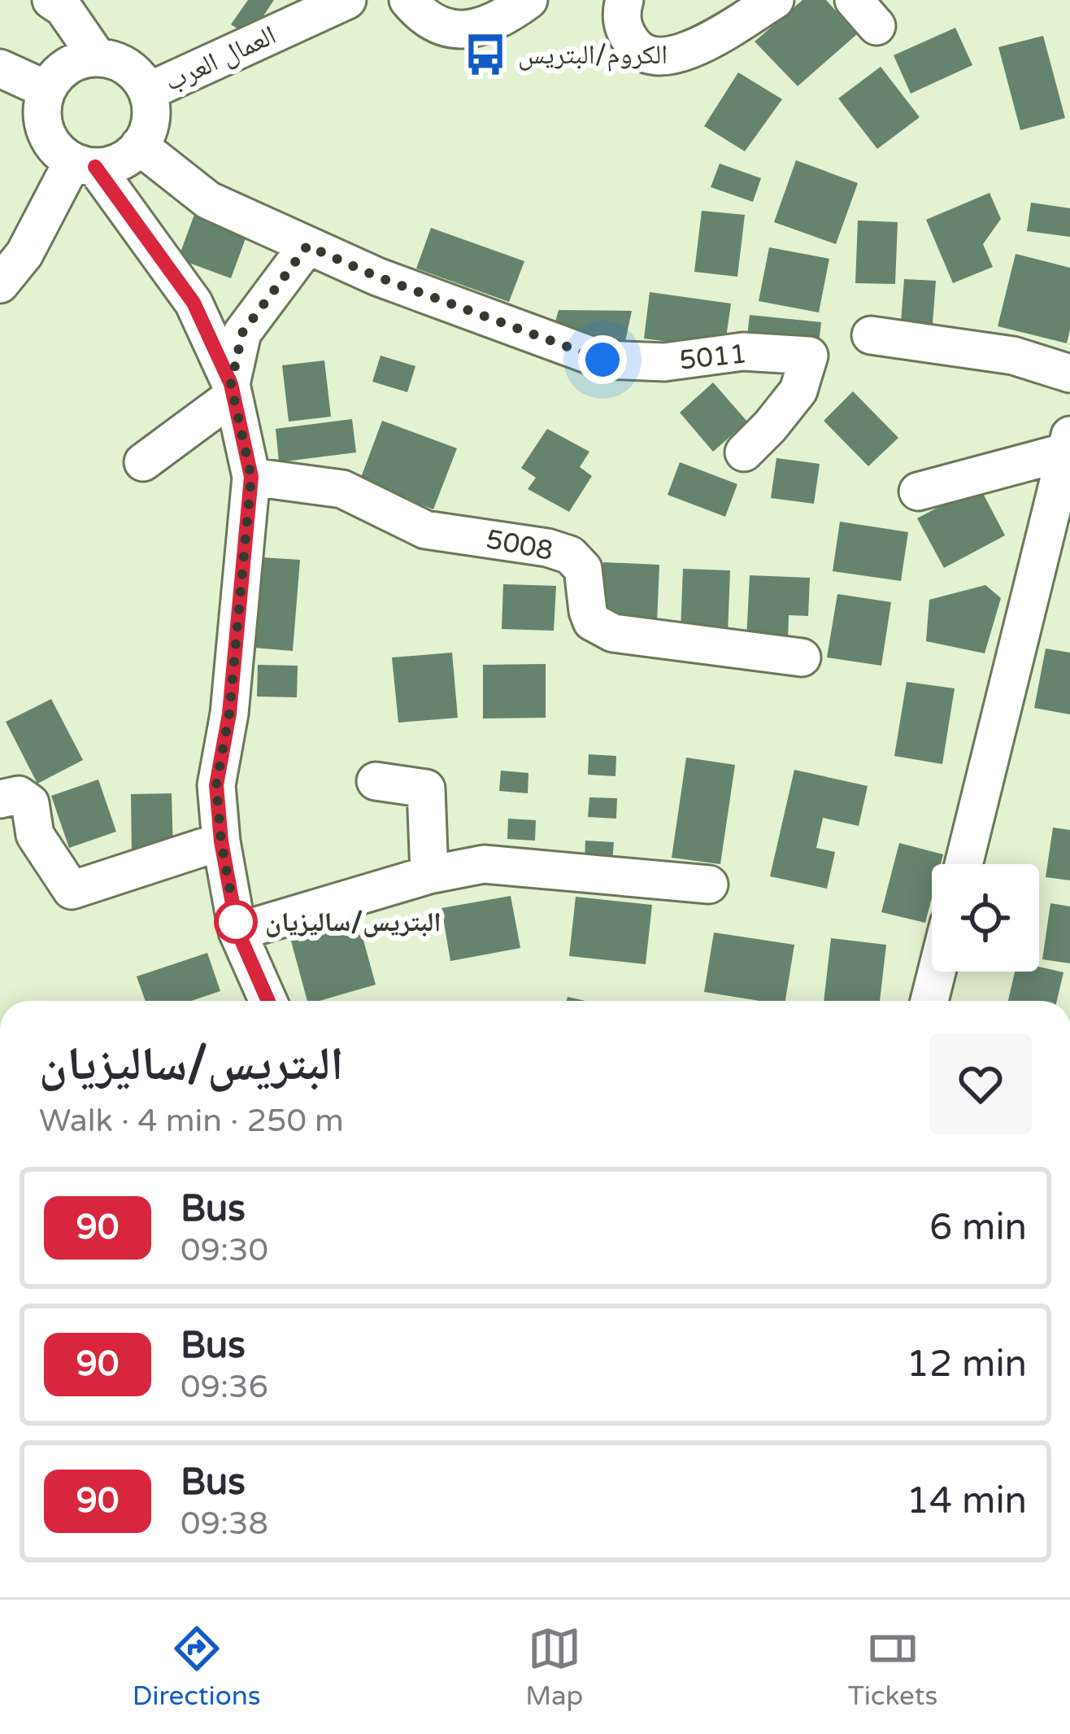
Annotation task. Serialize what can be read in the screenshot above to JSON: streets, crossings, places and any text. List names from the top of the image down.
{
  "streets": {
    "street": ["العمال العرب", "5011", "5008"]
  },
  "crossings": [
    ["العمال العرب", "5011"]
  ],
  "places": {
    "bus stop": ["الكروم/البتريس"],
    "other": ["البتريس/ساليزيان"]
  },
  "lines": ["bus line 90"],
  "page": {
    "heading": ["البتريس/ساليزيان", "Walk · 4 min · 250 m"],
    "list": [
      {
        "mark": "90",
        "name": "Bus",
        "note": "09:30",
        "value": "6 min"
      },
      {
        "mark": "90",
        "name": "Bus",
        "note": "09:36",
        "value": "12 min"
      },
      {
        "mark": "90",
        "name": "Bus",
        "note": "09:38",
        "value": "14 min"
      }
    ],
    "tabs": ["Directions", "Map", "Tickets"]
  }
}
